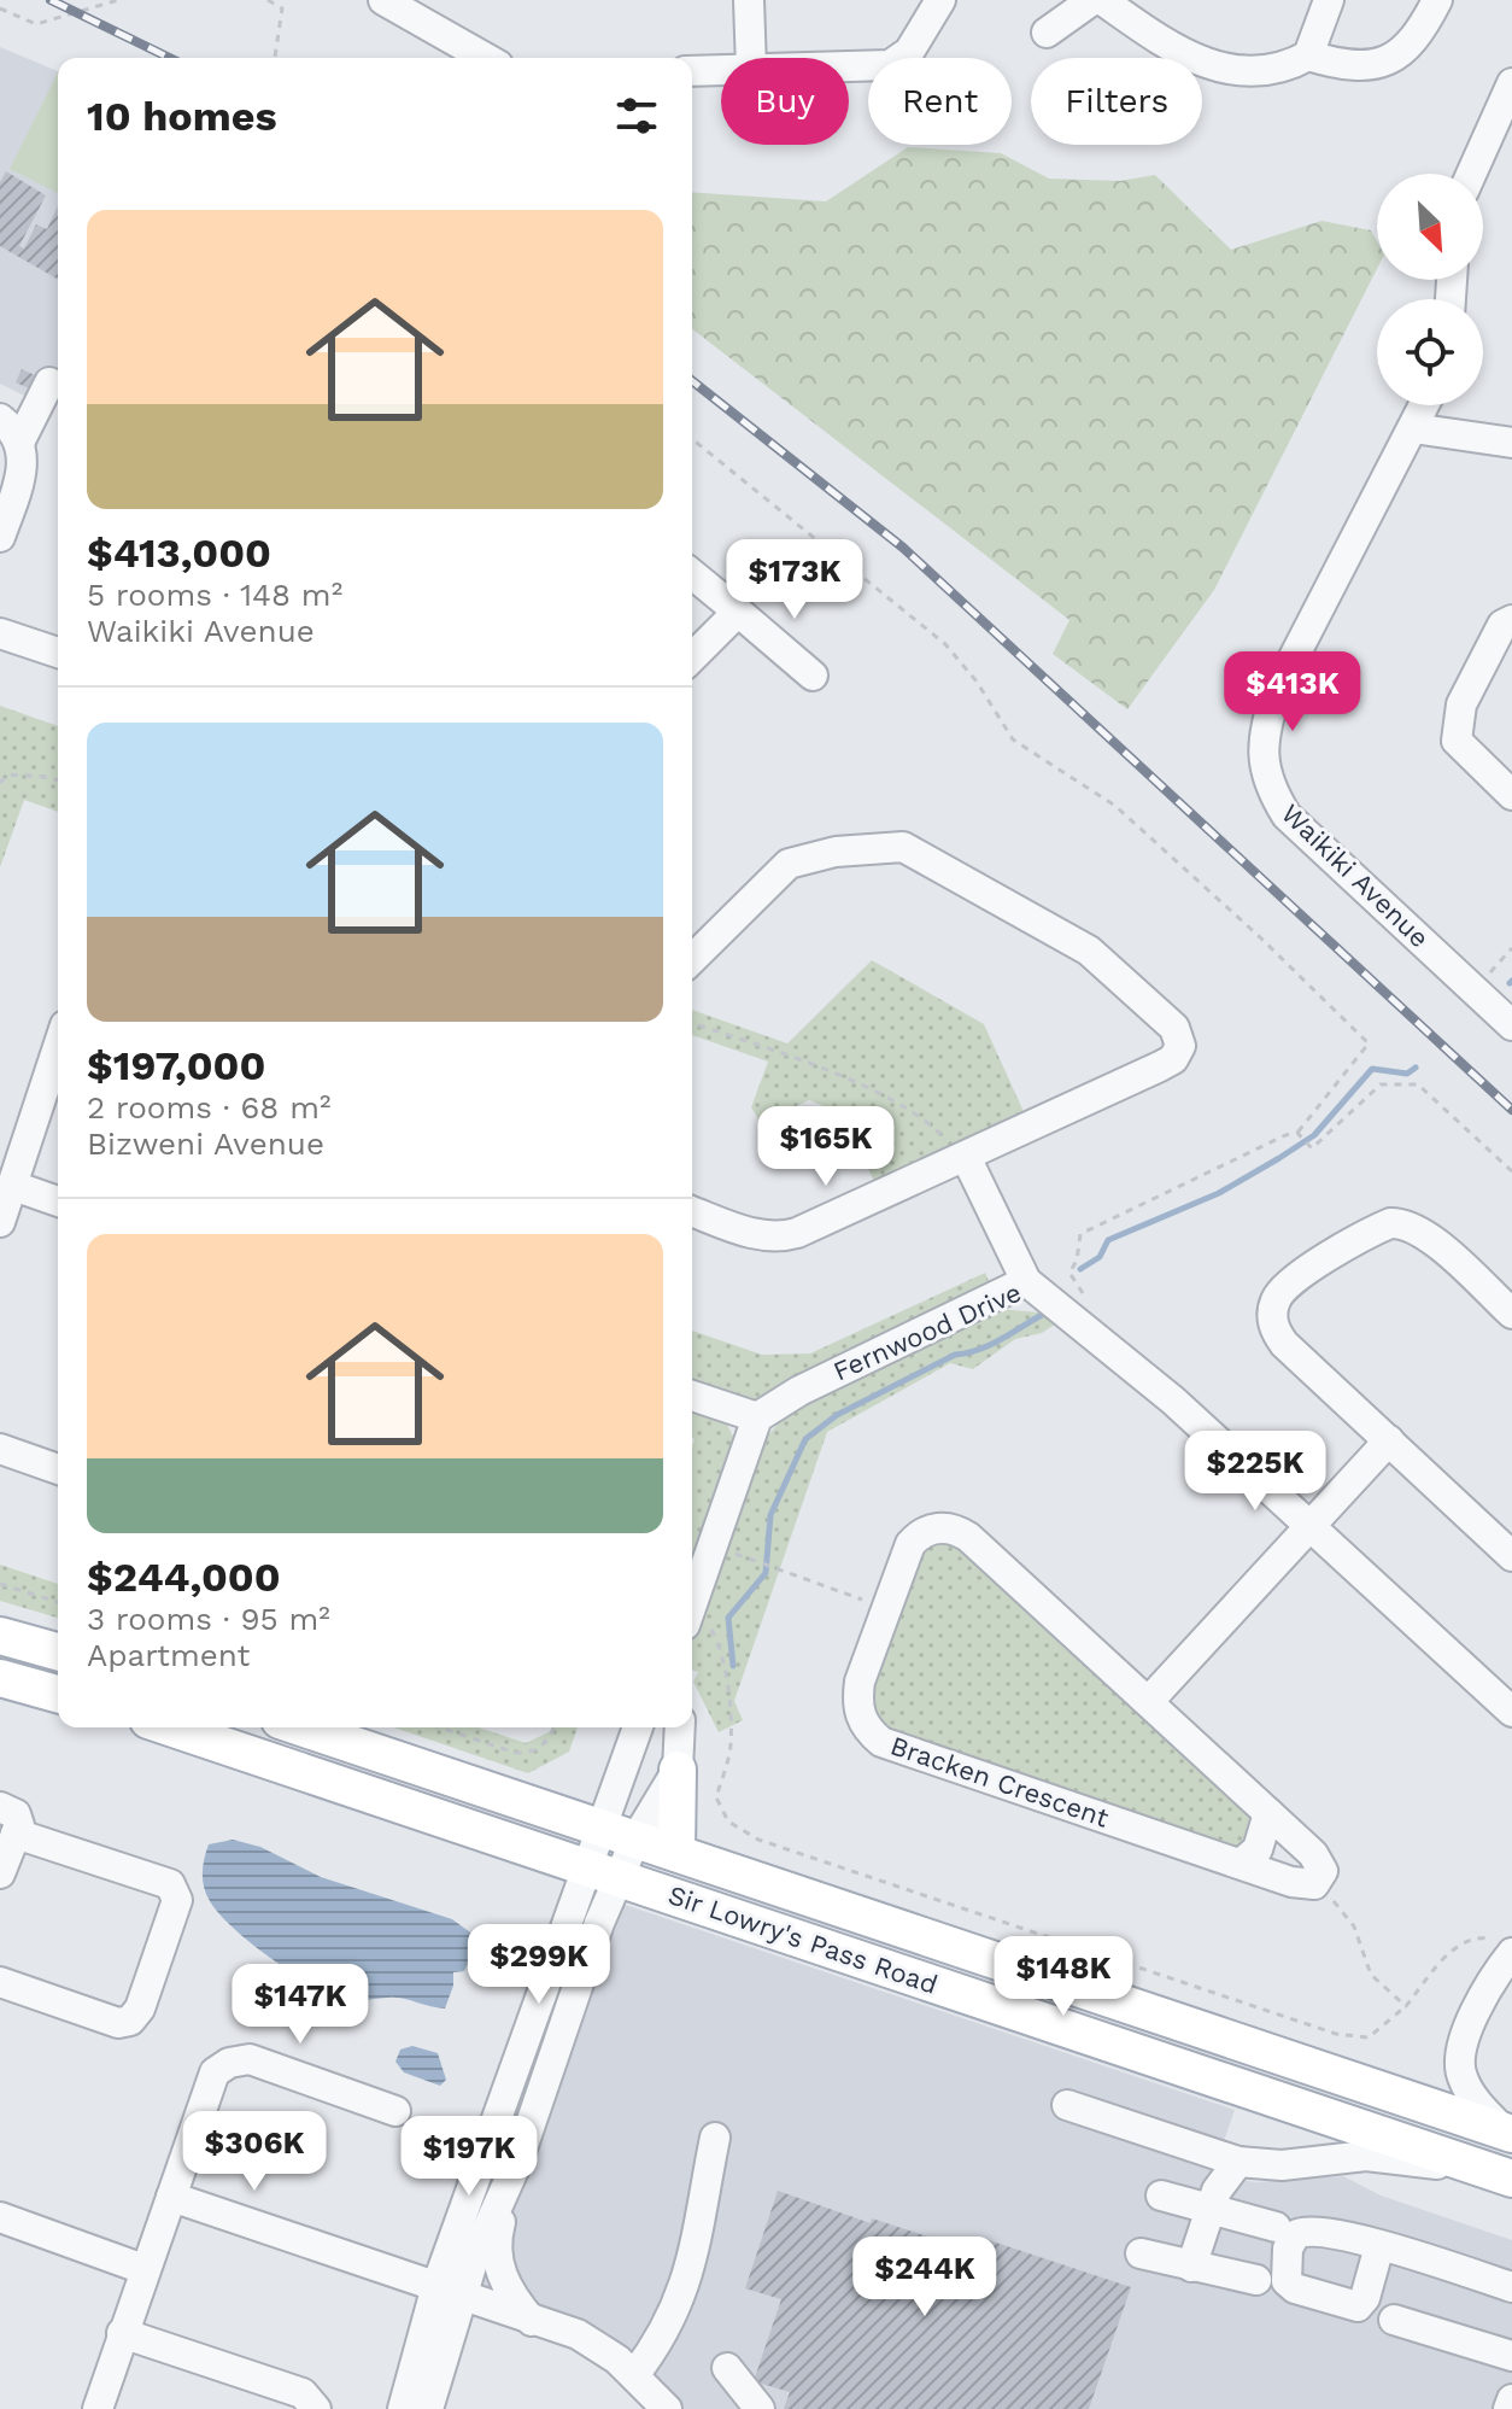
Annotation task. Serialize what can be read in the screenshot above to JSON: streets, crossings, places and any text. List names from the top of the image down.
{
  "streets": {
    "main road": ["Sir Lowry's Pass Road"],
    "street": ["Waikiki Avenue", "Fernwood Drive", "Bracken Crescent"]
  },
  "north": "bottom right",
  "page": {
    "chip": ["Buy", "Rent", "Filters"],
    "heading": "10 homes",
    "list": [
      {
        "name": "$413,000",
        "note": "5 rooms · 148 m² · Waikiki Avenue"
      },
      {
        "name": "$197,000",
        "note": "2 rooms · 68 m² · Bizweni Avenue"
      },
      {
        "name": "$244,000",
        "note": "3 rooms · 95 m² · Apartment"
      }
    ],
    "price": [
      "$173K",
      "$413K",
      "$165K",
      "$225K",
      "$299K",
      "$148K",
      "$147K",
      "$306K",
      "$197K",
      "$244K"
    ]
  }
}
